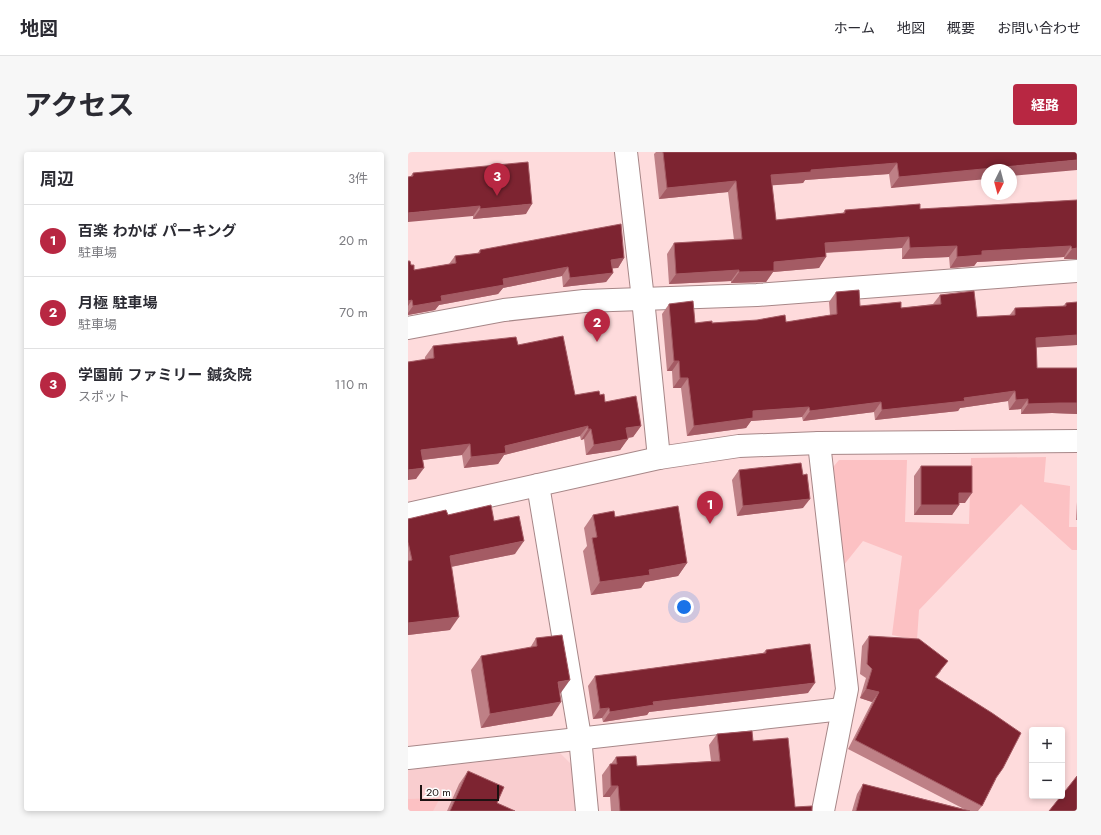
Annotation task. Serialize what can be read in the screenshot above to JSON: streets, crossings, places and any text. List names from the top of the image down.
{
  "scale_bar": "20 m",
  "north": "bottom",
  "page": {
    "header": "地図",
    "nav": [
      "ホーム",
      "地図",
      "概要",
      "お問い合わせ"
    ],
    "title": "アクセス",
    "buttons": "経路",
    "heading": ["周辺", "3件"],
    "pins": ["3", "2", "1"],
    "list": [
      {
        "mark": "1",
        "name": "百楽 わかば パーキング",
        "note": "駐車場",
        "value": "20 m"
      },
      {
        "mark": "2",
        "name": "月極 駐車場",
        "note": "駐車場",
        "value": "70 m"
      },
      {
        "mark": "3",
        "name": "学園前 ファミリー 鍼灸院",
        "note": "スポット",
        "value": "110 m"
      }
    ],
    "map_buttons": ["+", "−"],
    "scale": "20 m"
  }
}
